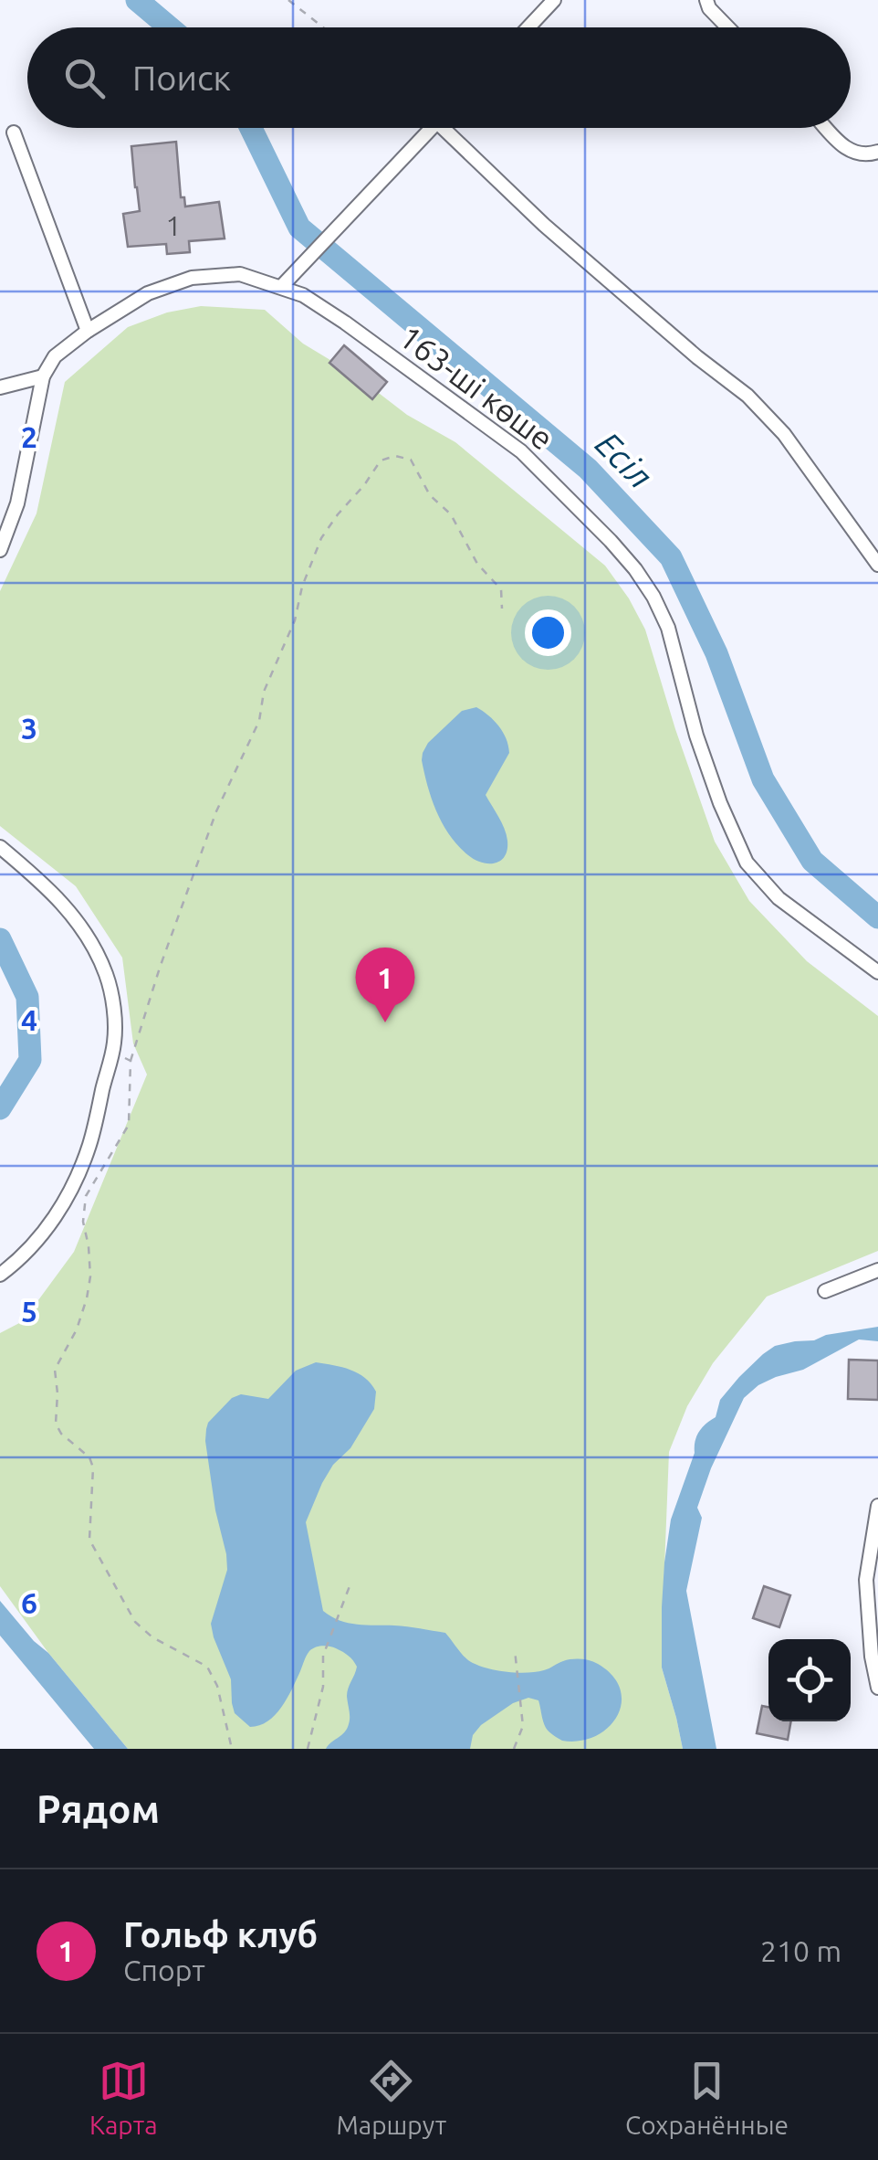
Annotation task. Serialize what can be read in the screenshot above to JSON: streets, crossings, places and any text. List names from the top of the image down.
{
  "streets": {
    "street": ["163-ші көше"]
  },
  "water": ["Есіл"],
  "house_numbers": ["1"],
  "page": {
    "search": "Поиск",
    "pins": "1",
    "heading": "Рядом",
    "list": [
      {
        "mark": "1",
        "name": "Гольф клуб",
        "note": "Спорт",
        "value": "210 m"
      }
    ],
    "nav": ["Карта", "Маршрут", "Сохранённые"]
  },
  "grid": {
    "rows": [
      "2",
      "3",
      "4",
      "5",
      "6"
    ]
  }
}
